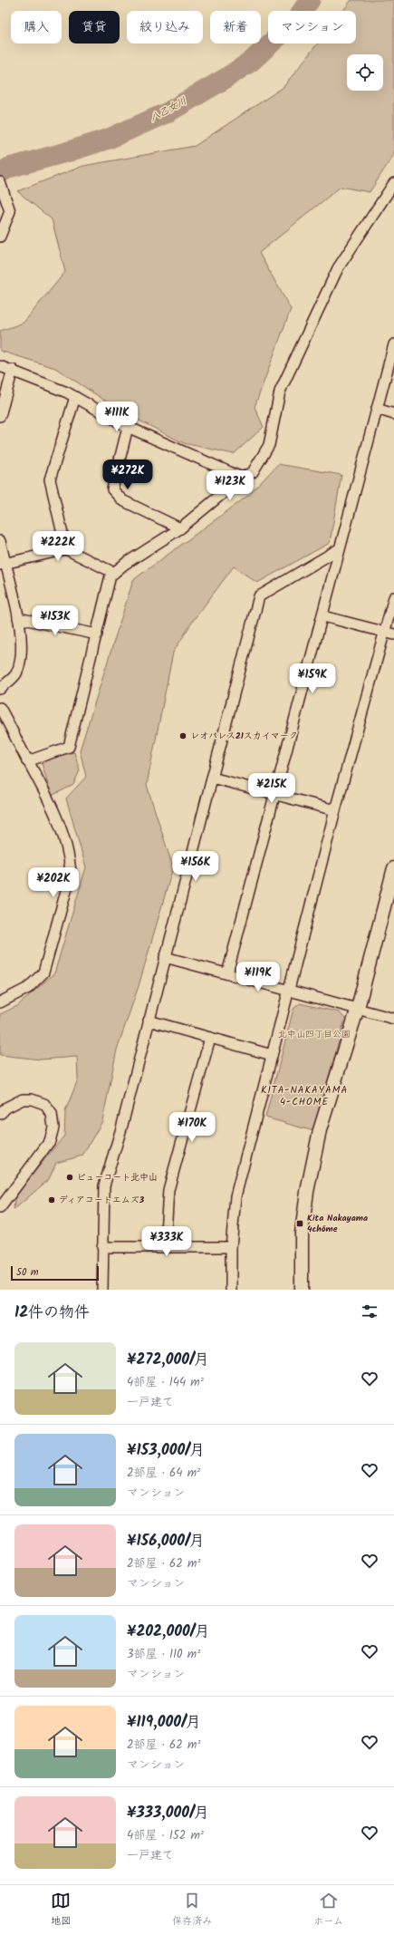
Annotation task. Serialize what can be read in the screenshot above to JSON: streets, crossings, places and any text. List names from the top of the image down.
{
  "districts": ["KITA-NAKAYAMA 4-CHOME"],
  "water": ["八乙女川"],
  "parks": ["北中山四丁目公園"],
  "places": {
    "other": ["レオパレス21スカイマーク", "ビューコート北中山", "ディアコートエムズ3"],
    "transit": ["Kita Nakayama 4chōme"]
  },
  "scale_bar": "50 m",
  "page": {
    "chip": [
      "購入",
      "賃貸",
      "絞り込み",
      "新着",
      "マンション"
    ],
    "price": [
      "¥111K",
      "¥272K",
      "¥123K",
      "¥222K",
      "¥153K",
      "¥159K",
      "¥215K",
      "¥156K",
      "¥202K",
      "¥119K",
      "¥170K",
      "¥333K"
    ],
    "scale": "50 m",
    "heading": "12件の物件",
    "list": [
      {
        "name": "¥272,000/月",
        "note": "4部屋 · 144 m² · 一戸建て"
      },
      {
        "name": "¥153,000/月",
        "note": "2部屋 · 64 m² · マンション"
      },
      {
        "name": "¥156,000/月",
        "note": "2部屋 · 62 m² · マンション"
      },
      {
        "name": "¥202,000/月",
        "note": "3部屋 · 110 m² · マンション"
      },
      {
        "name": "¥119,000/月",
        "note": "2部屋 · 62 m² · マンション"
      },
      {
        "name": "¥333,000/月",
        "note": "4部屋 · 152 m² · 一戸建て"
      }
    ],
    "tabs": ["地図", "保存済み", "ホーム"]
  }
}
